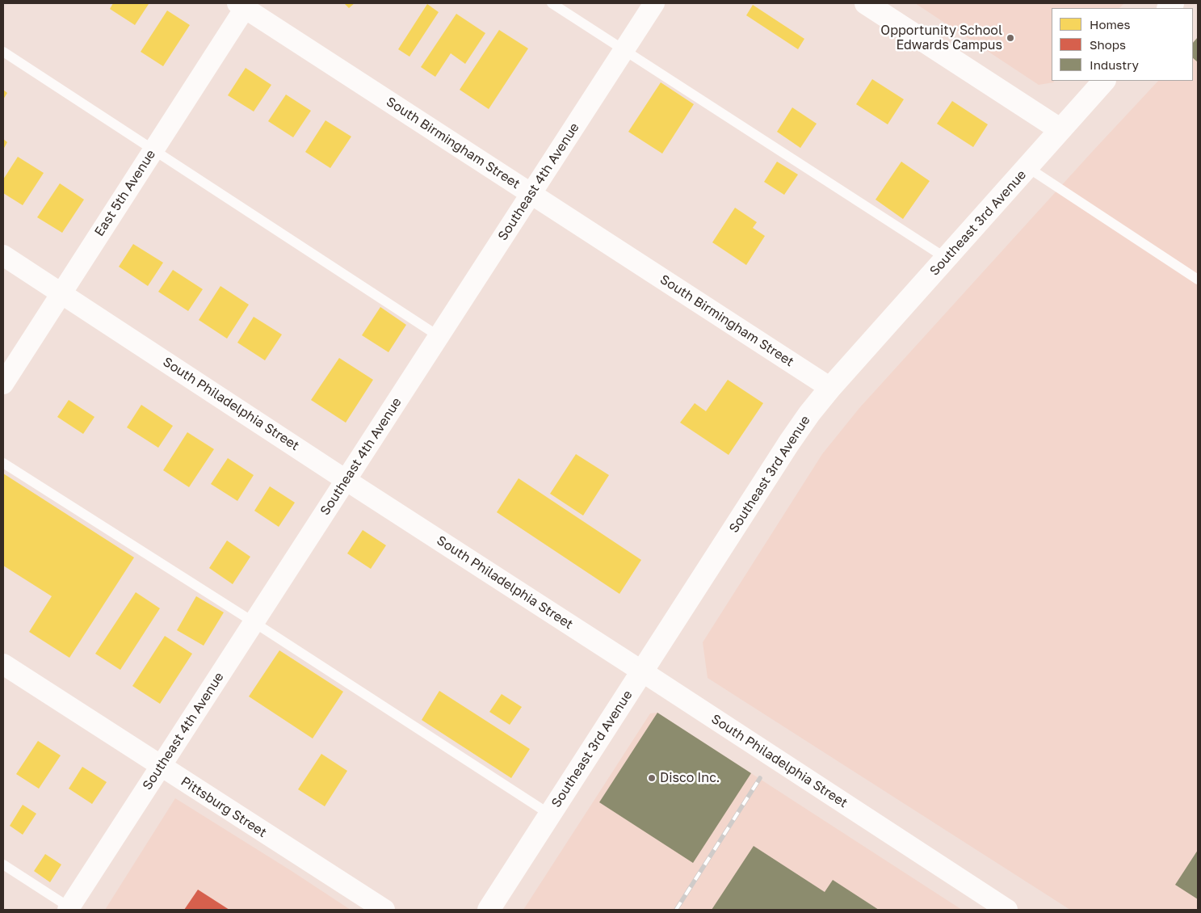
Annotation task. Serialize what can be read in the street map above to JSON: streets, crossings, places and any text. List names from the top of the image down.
{
  "streets": {
    "main road": ["Southeast 3rd Avenue"],
    "street": [
      "South Birmingham Street",
      "Southeast 4th Avenue",
      "East 5th Avenue",
      "South Philadelphia Street",
      "Pittsburg Street"
    ]
  },
  "crossings": [
    ["South Birmingham Street", "Southeast 4th Avenue"],
    ["South Birmingham Street", "East 5th Avenue"],
    ["South Birmingham Street", "Southeast 3rd Avenue"],
    ["Southeast 4th Avenue", "South Philadelphia Street"],
    ["Southeast 4th Avenue", "Pittsburg Street"],
    ["East 5th Avenue", "South Philadelphia Street"],
    ["Southeast 3rd Avenue", "South Philadelphia Street"]
  ],
  "places": ["Opportunity School Edwards Campus", "Disco Inc."],
  "legend": ["Homes", "Shops", "Industry"]
}
